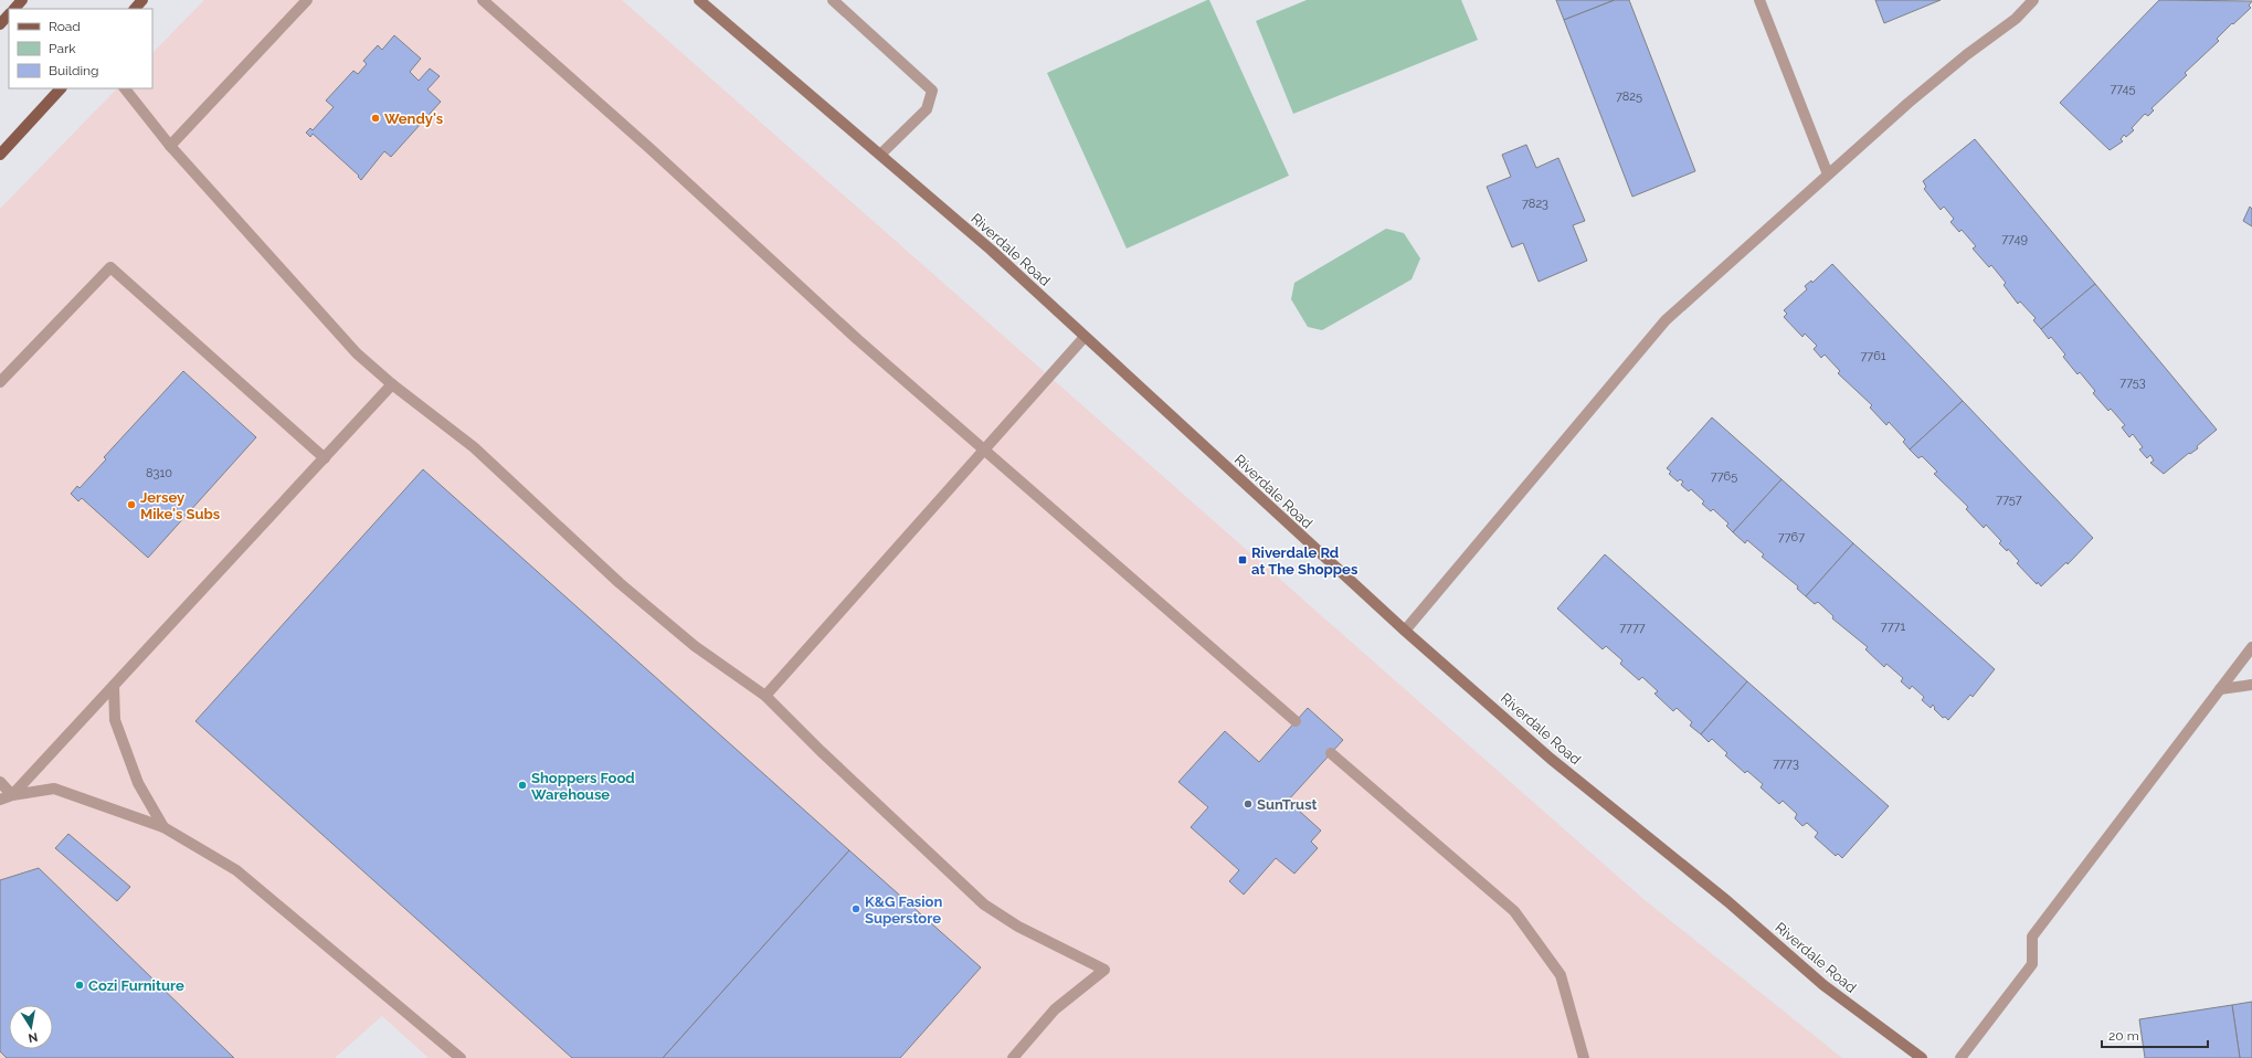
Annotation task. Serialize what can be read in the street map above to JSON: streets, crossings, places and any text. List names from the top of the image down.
{
  "streets": {
    "main road": ["Riverdale Road"]
  },
  "places": {
    "other": [
      "Wendy's",
      "Jersey Mike's Subs",
      "Shoppers Food Warehouse",
      "SunTrust",
      "K&G Fasion Superstore",
      "Cozi Furniture"
    ],
    "transit": ["Riverdale Rd at The Shoppes"]
  },
  "house_numbers": [
    "7745",
    "7825",
    "7823",
    "7749",
    "7761",
    "7753",
    "8310",
    "7765",
    "7757",
    "7767",
    "7771",
    "7777",
    "7773"
  ],
  "legend": ["Road", "Park", "Building"],
  "scale_bar": "20 m",
  "north": "bottom"
}
